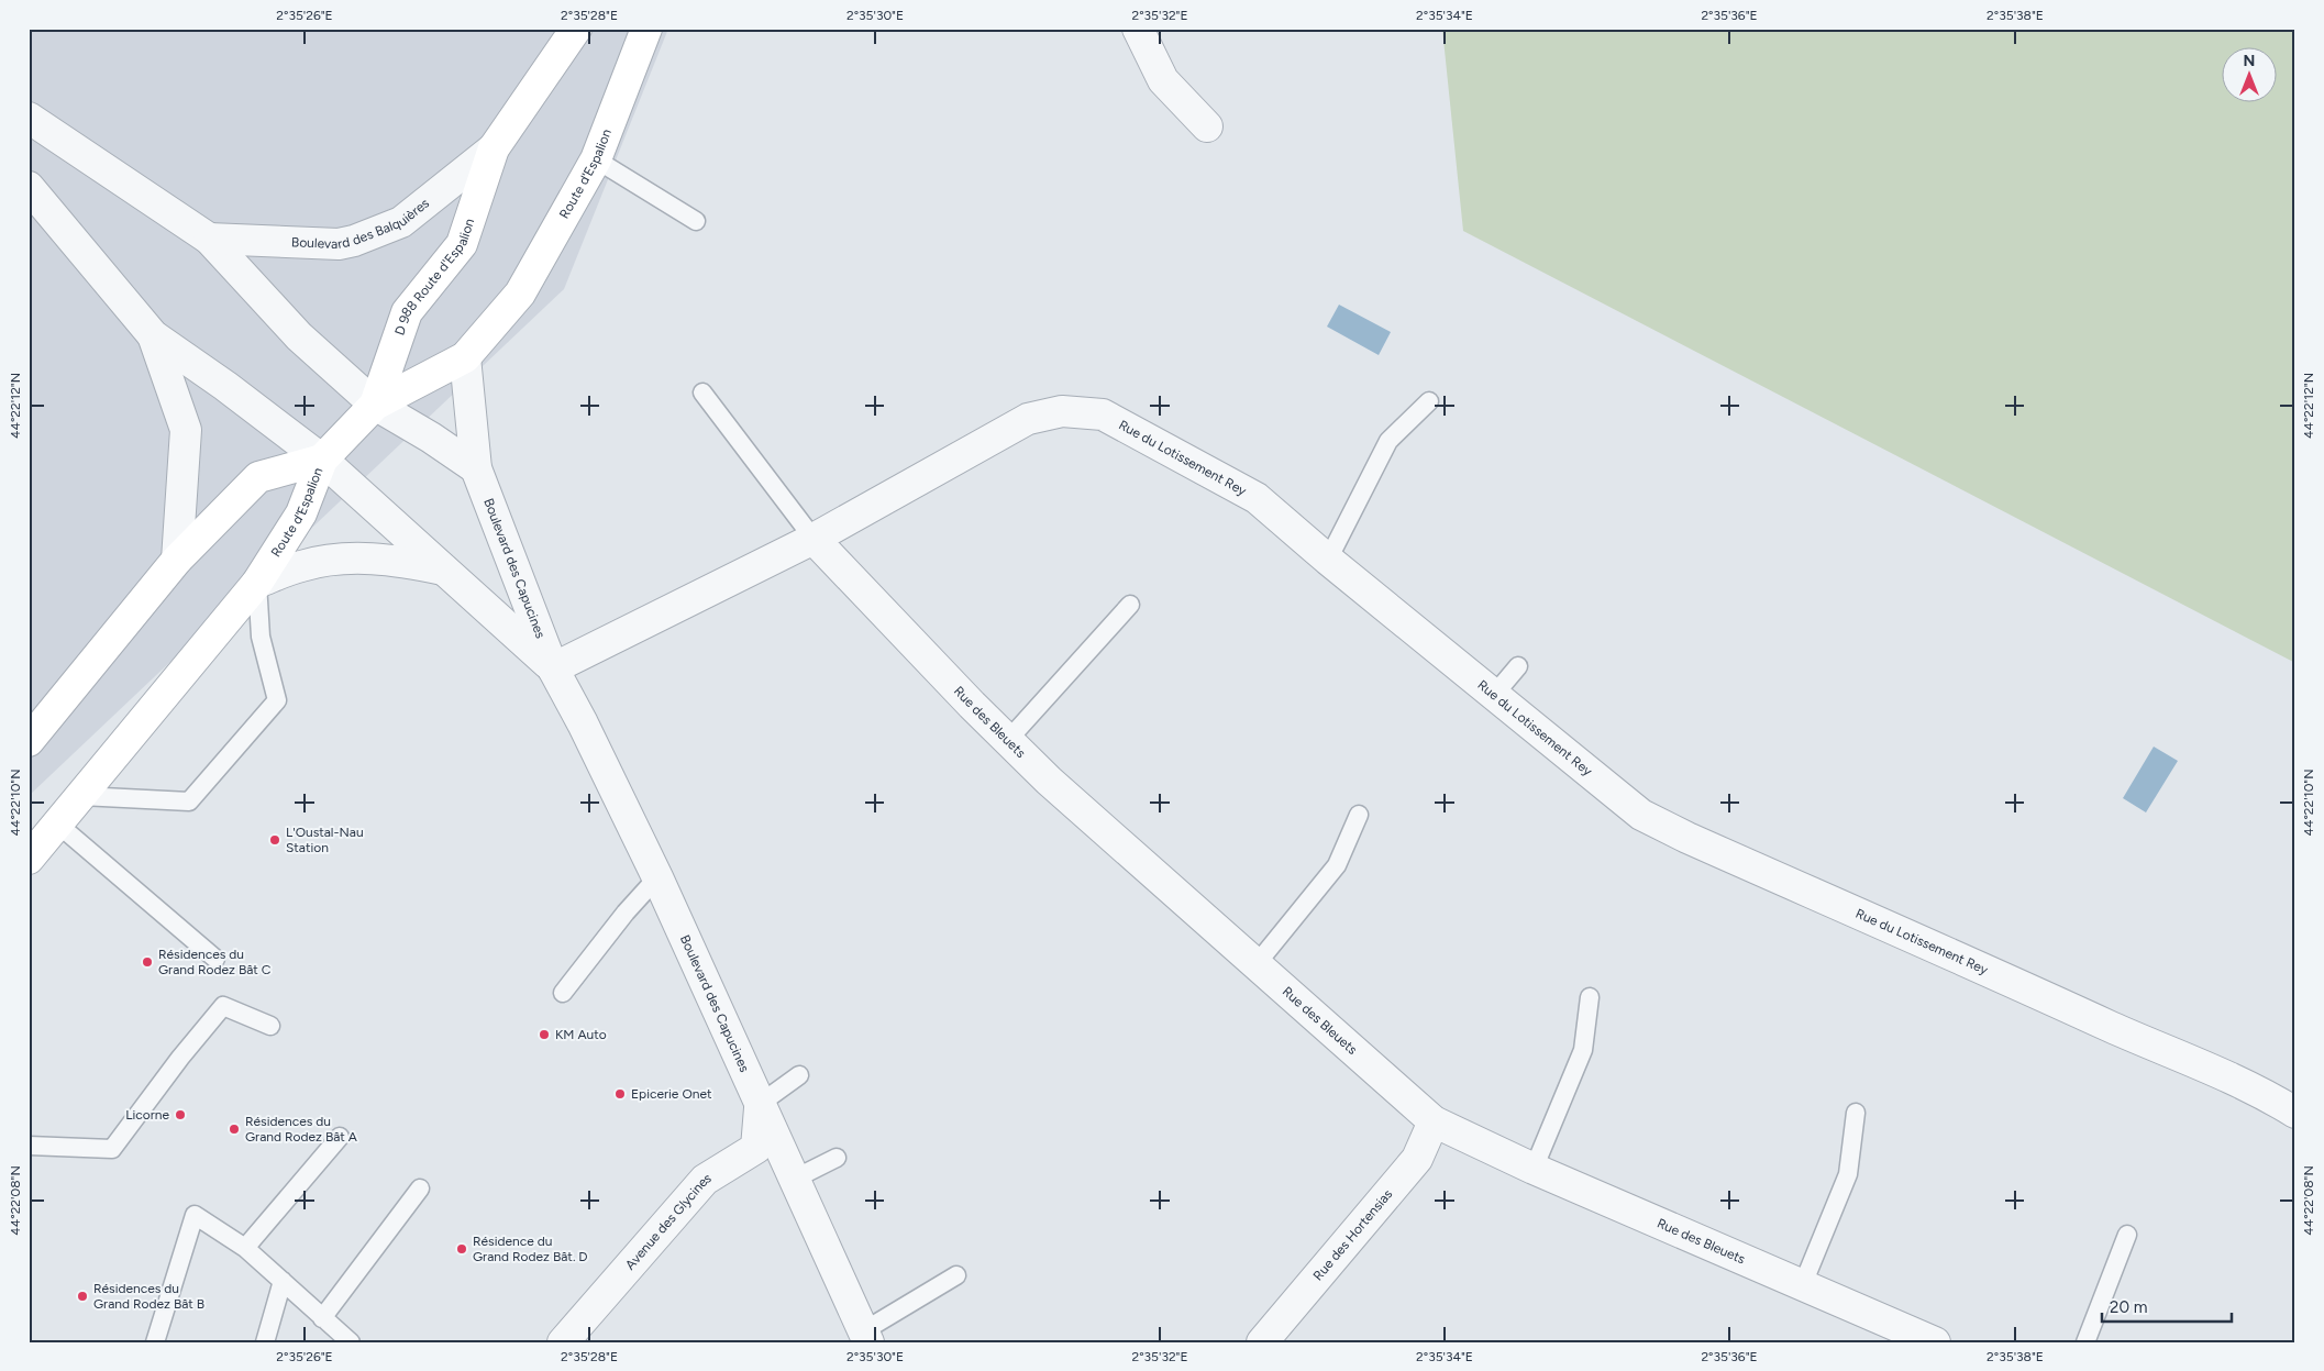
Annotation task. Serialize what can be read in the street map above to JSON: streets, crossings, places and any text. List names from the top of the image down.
{
  "streets": {
    "main road": ["Route d'Espalion", "D 988 Route d'Espalion"],
    "street": [
      "Boulevard des Balquières",
      "Rue du Lotissement Rey",
      "Boulevard des Capucines",
      "Rue des Bleuets",
      "Avenue des Glycines",
      "Rue des Hortensias"
    ]
  },
  "crossings": [
    ["Route d'Espalion", "D 988 Route d'Espalion"],
    ["Route d'Espalion", "Boulevard des Capucines"],
    ["Boulevard des Balquières", "D 988 Route d'Espalion"],
    ["Rue du Lotissement Rey", "Rue des Bleuets"],
    ["Boulevard des Capucines", "Avenue des Glycines"],
    ["Rue des Bleuets", "Rue des Hortensias"]
  ],
  "places": [
    "L'Oustal-Nau Station",
    "Résidences du Grand Rodez Bât C",
    "KM Auto",
    "Epicerie Onet",
    "Licorne",
    "Résidences du Grand Rodez Bât A",
    "Résidence du Grand Rodez Bât. D",
    "Résidences du Grand Rodez Bât B"
  ],
  "scale_bar": "20 m",
  "north": "top",
  "coordinates": [
    "2°35'26\"E",
    "2°35'28\"E",
    "2°35'30\"E",
    "2°35'32\"E",
    "2°35'34\"E",
    "2°35'36\"E",
    "2°35'38\"E",
    "44°22'12\"N",
    "44°22'10\"N",
    "44°22'08\"N"
  ]
}
